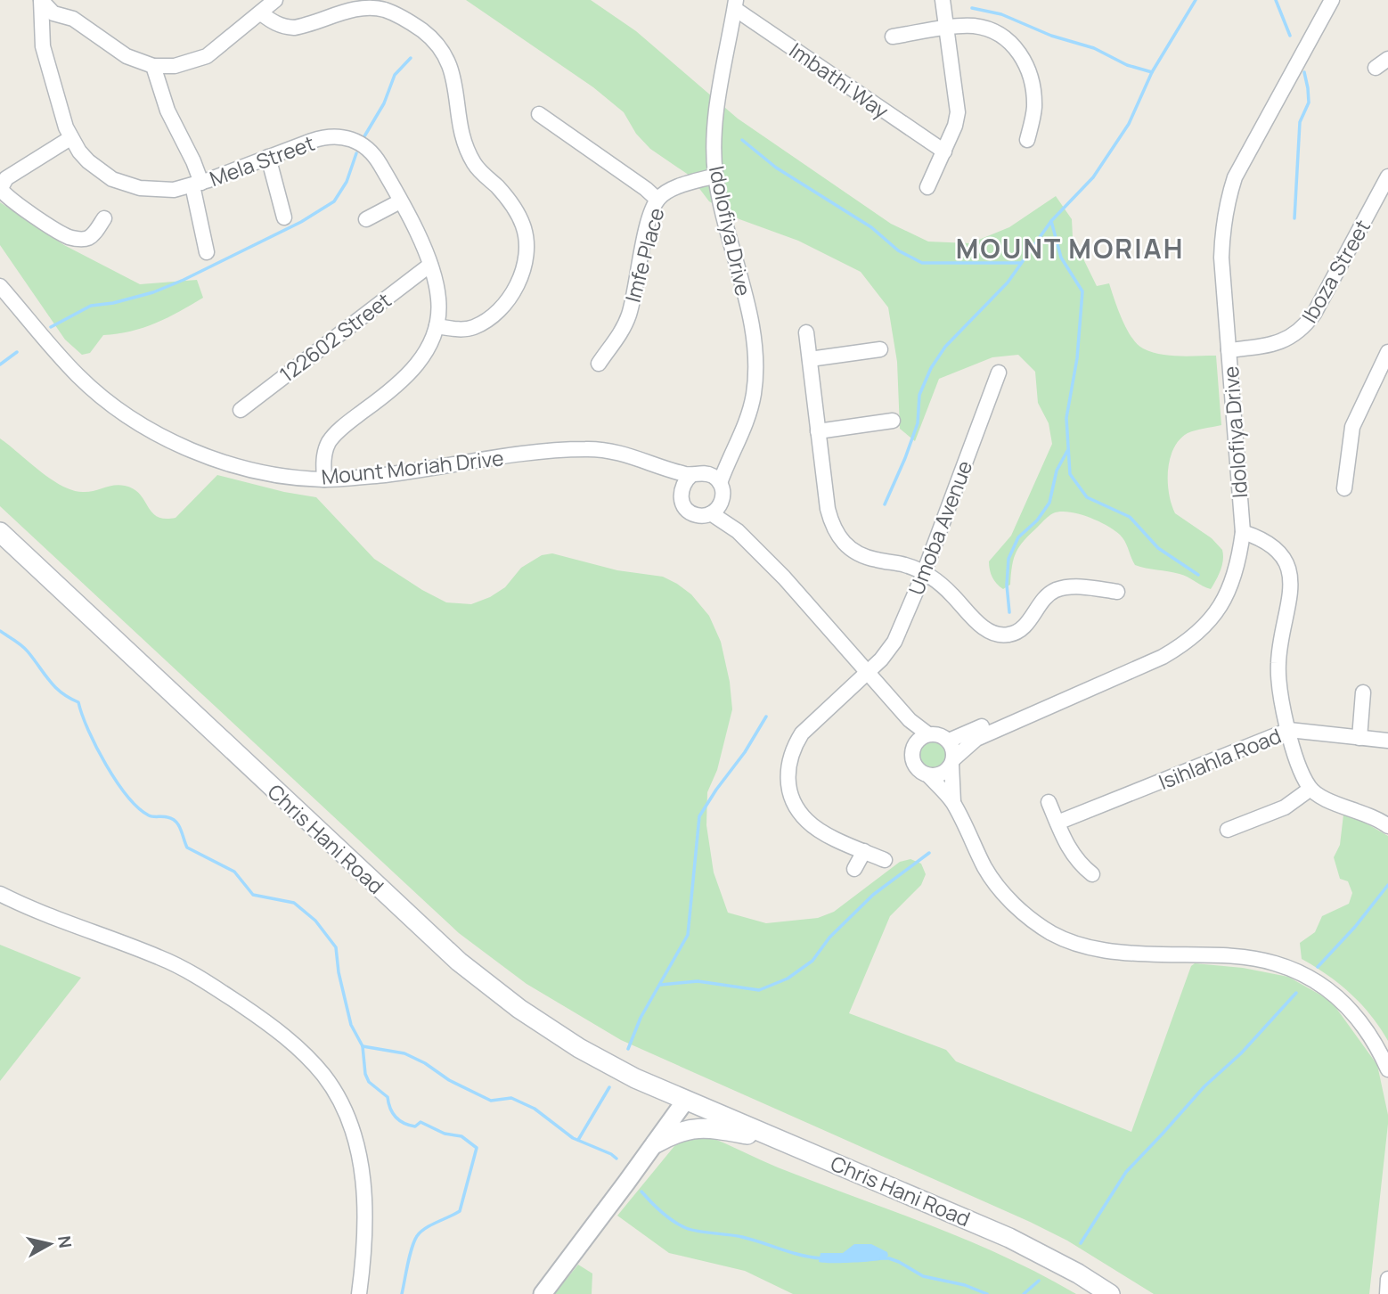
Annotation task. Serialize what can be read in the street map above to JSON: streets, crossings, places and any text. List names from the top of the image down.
{
  "streets": {
    "main road": ["Chris Hani Road"],
    "street": [
      "Imbathi Way",
      "Mela Street",
      "Idolofiya Drive",
      "Imfe Place",
      "Iboza Street",
      "122602 Street",
      "Mount Moriah Drive",
      "Umoba Avenue",
      "Isihlahla Road"
    ]
  },
  "crossings": [
    ["Imbathi Way", "Idolofiya Drive"],
    ["Mela Street", "122602 Street"],
    ["Mela Street", "Mount Moriah Drive"],
    ["Idolofiya Drive", "Imfe Place"],
    ["Idolofiya Drive", "Iboza Street"],
    ["Idolofiya Drive", "Mount Moriah Drive"],
    ["Mount Moriah Drive", "Umoba Avenue"]
  ],
  "districts": ["MOUNT MORIAH"],
  "north": "right"
}
